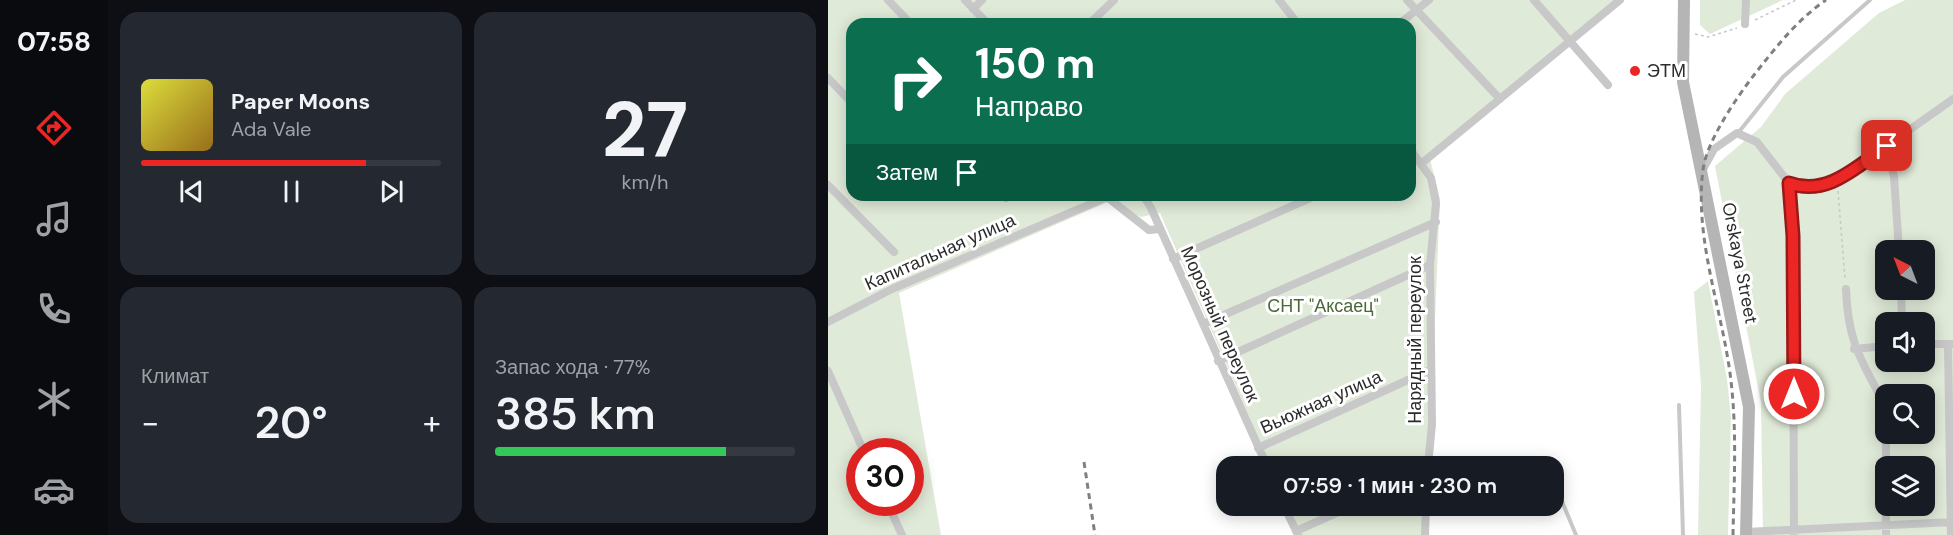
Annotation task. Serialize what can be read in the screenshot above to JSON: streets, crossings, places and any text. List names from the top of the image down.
{
  "streets": {
    "main road": ["Orskaya Street"],
    "street": [
      "Капитальная улица",
      "Морозный переулок",
      "Нарядный переулок",
      "Вьюжная улица"
    ]
  },
  "crossings": [
    ["Капитальная улица", "Морозный переулок"],
    ["Морозный переулок", "Вьюжная улица"],
    ["Нарядный переулок", "Вьюжная улица"]
  ],
  "parks": ["СНТ \"Аксаец\""],
  "places": ["ЭТМ"],
  "north": "top left",
  "page": {
    "tabs": "07:58",
    "tile": [
      ["27", "km/h"],
      "Климат",
      ["Запас хода · 77%", "385 km"]
    ],
    "turn": ["150 m", "Направо"],
    "song": ["Paper Moons", "Ada Vale"],
    "then": "Затем",
    "heat": ["−", "20°", "+"],
    "limit": "30",
    "trip": "07:59 · 1 мин · 230 m"
  }
}
